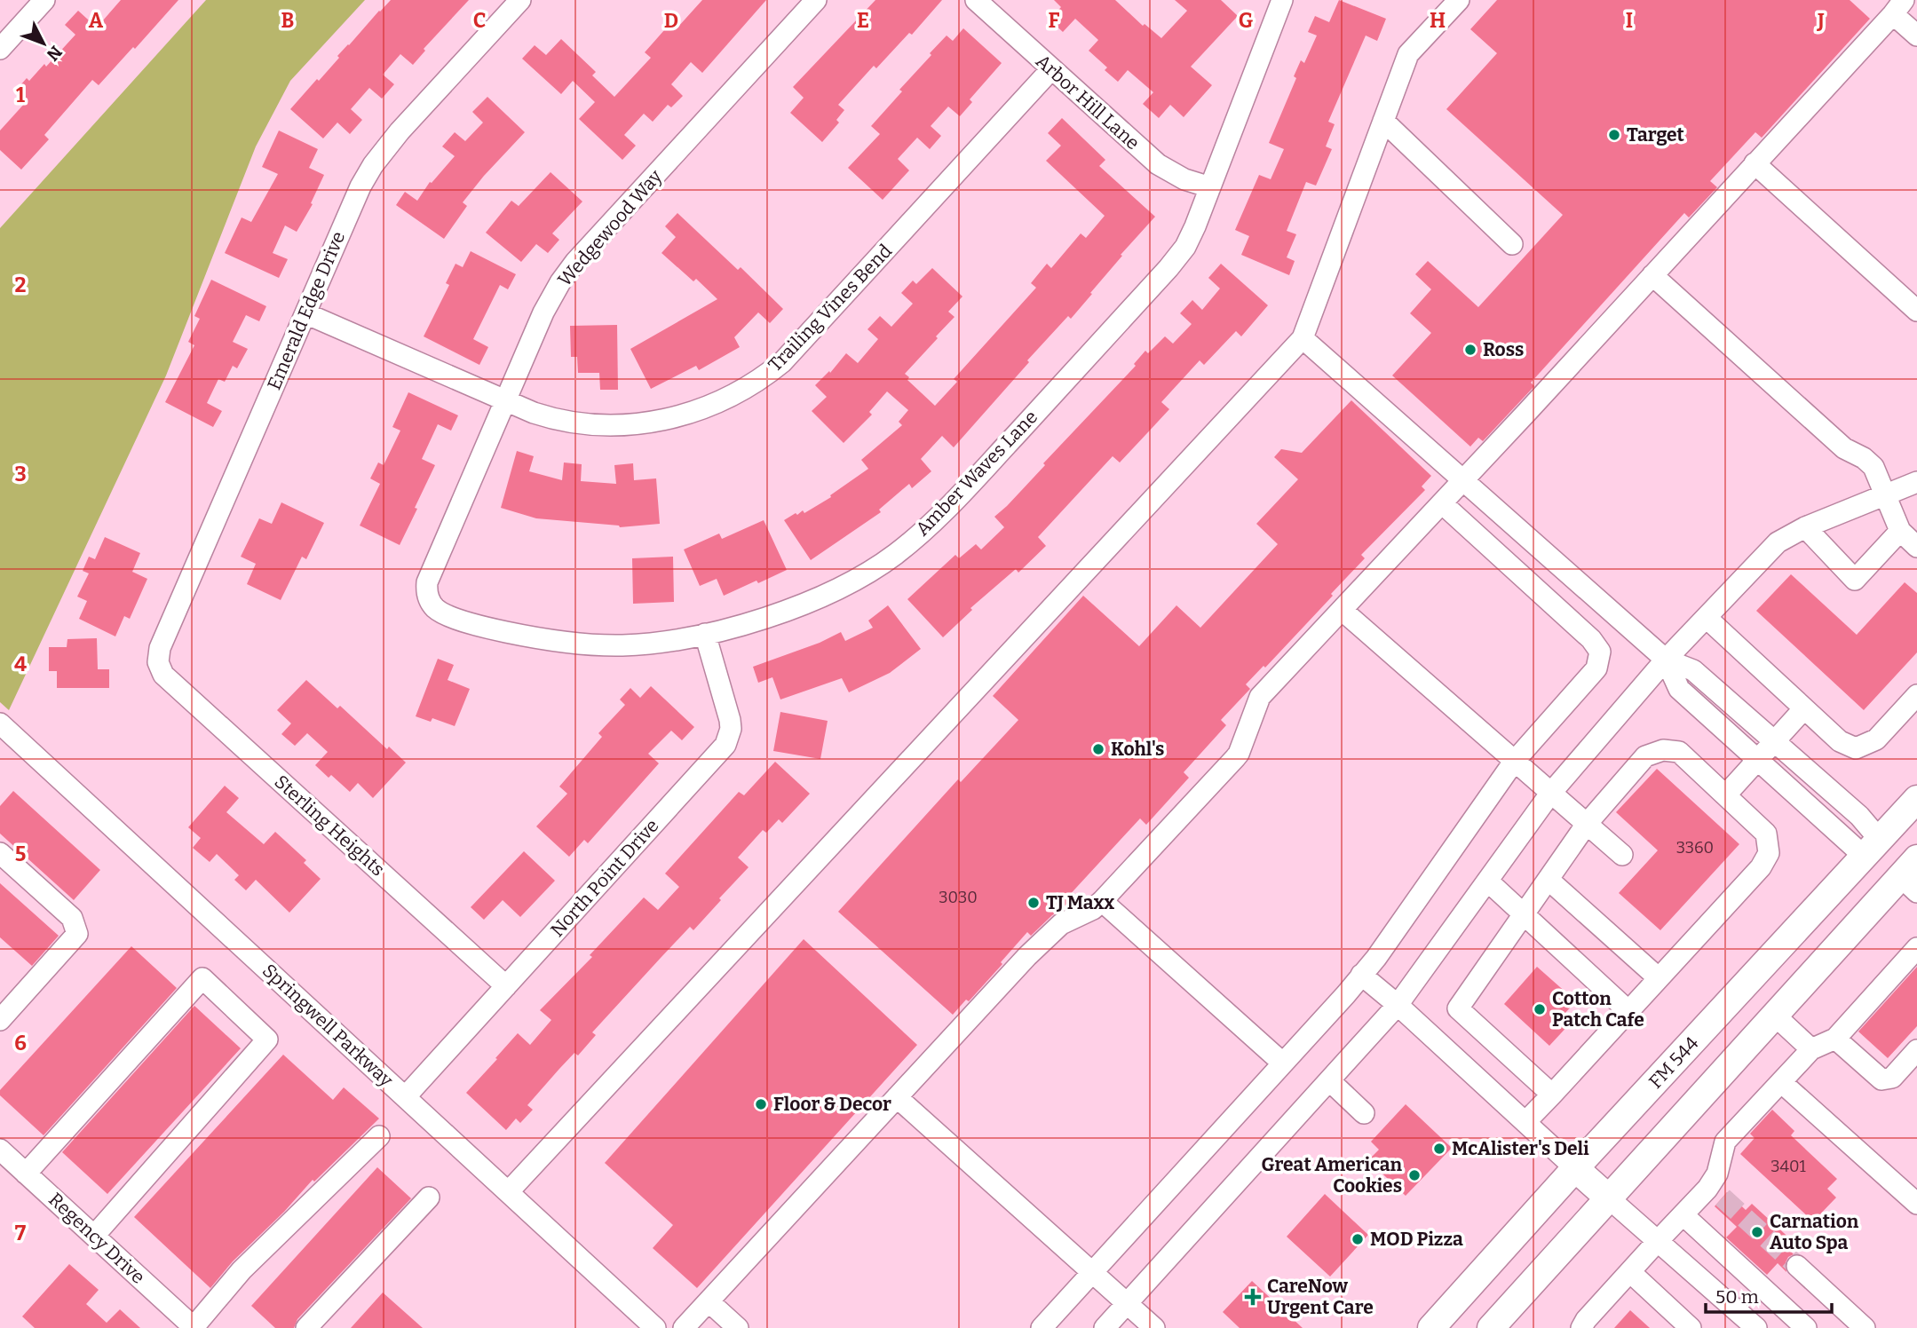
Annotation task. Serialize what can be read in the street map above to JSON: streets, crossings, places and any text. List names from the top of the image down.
{
  "streets": {
    "main road": ["FM 544"],
    "street": [
      "Arbor Hill Lane",
      "Wedgewood Way",
      "Trailing Vines Bend",
      "Emerald Edge Drive",
      "Amber Waves Lane",
      "Sterling Heights",
      "North Point Drive",
      "Springwell Parkway",
      "Regency Drive"
    ]
  },
  "crossings": [
    ["Arbor Hill Lane", "Trailing Vines Bend"],
    ["Arbor Hill Lane", "Amber Waves Lane"],
    ["Wedgewood Way", "Trailing Vines Bend"],
    ["Wedgewood Way", "Amber Waves Lane"],
    ["Trailing Vines Bend", "Emerald Edge Drive"],
    ["Emerald Edge Drive", "Sterling Heights"],
    ["Amber Waves Lane", "North Point Drive"],
    ["Sterling Heights", "North Point Drive"],
    ["North Point Drive", "Springwell Parkway"]
  ],
  "places": {
    "other": [
      "Target",
      "Ross",
      "Kohl's",
      "TJ Maxx",
      "Cotton Patch Cafe",
      "Floor & Decor",
      "McAlister's Deli",
      "Great American Cookies",
      "Carnation Auto Spa",
      "MOD Pizza"
    ],
    "health": ["CareNow Urgent Care"]
  },
  "house_numbers": ["3360", "3030", "3401"],
  "scale_bar": "50 m",
  "north": "bottom right",
  "grid": {
    "columns": [
      "A",
      "B",
      "C",
      "D",
      "E",
      "F",
      "G",
      "H",
      "I",
      "J"
    ],
    "rows": [
      "1",
      "2",
      "3",
      "4",
      "5",
      "6",
      "7"
    ]
  }
}
